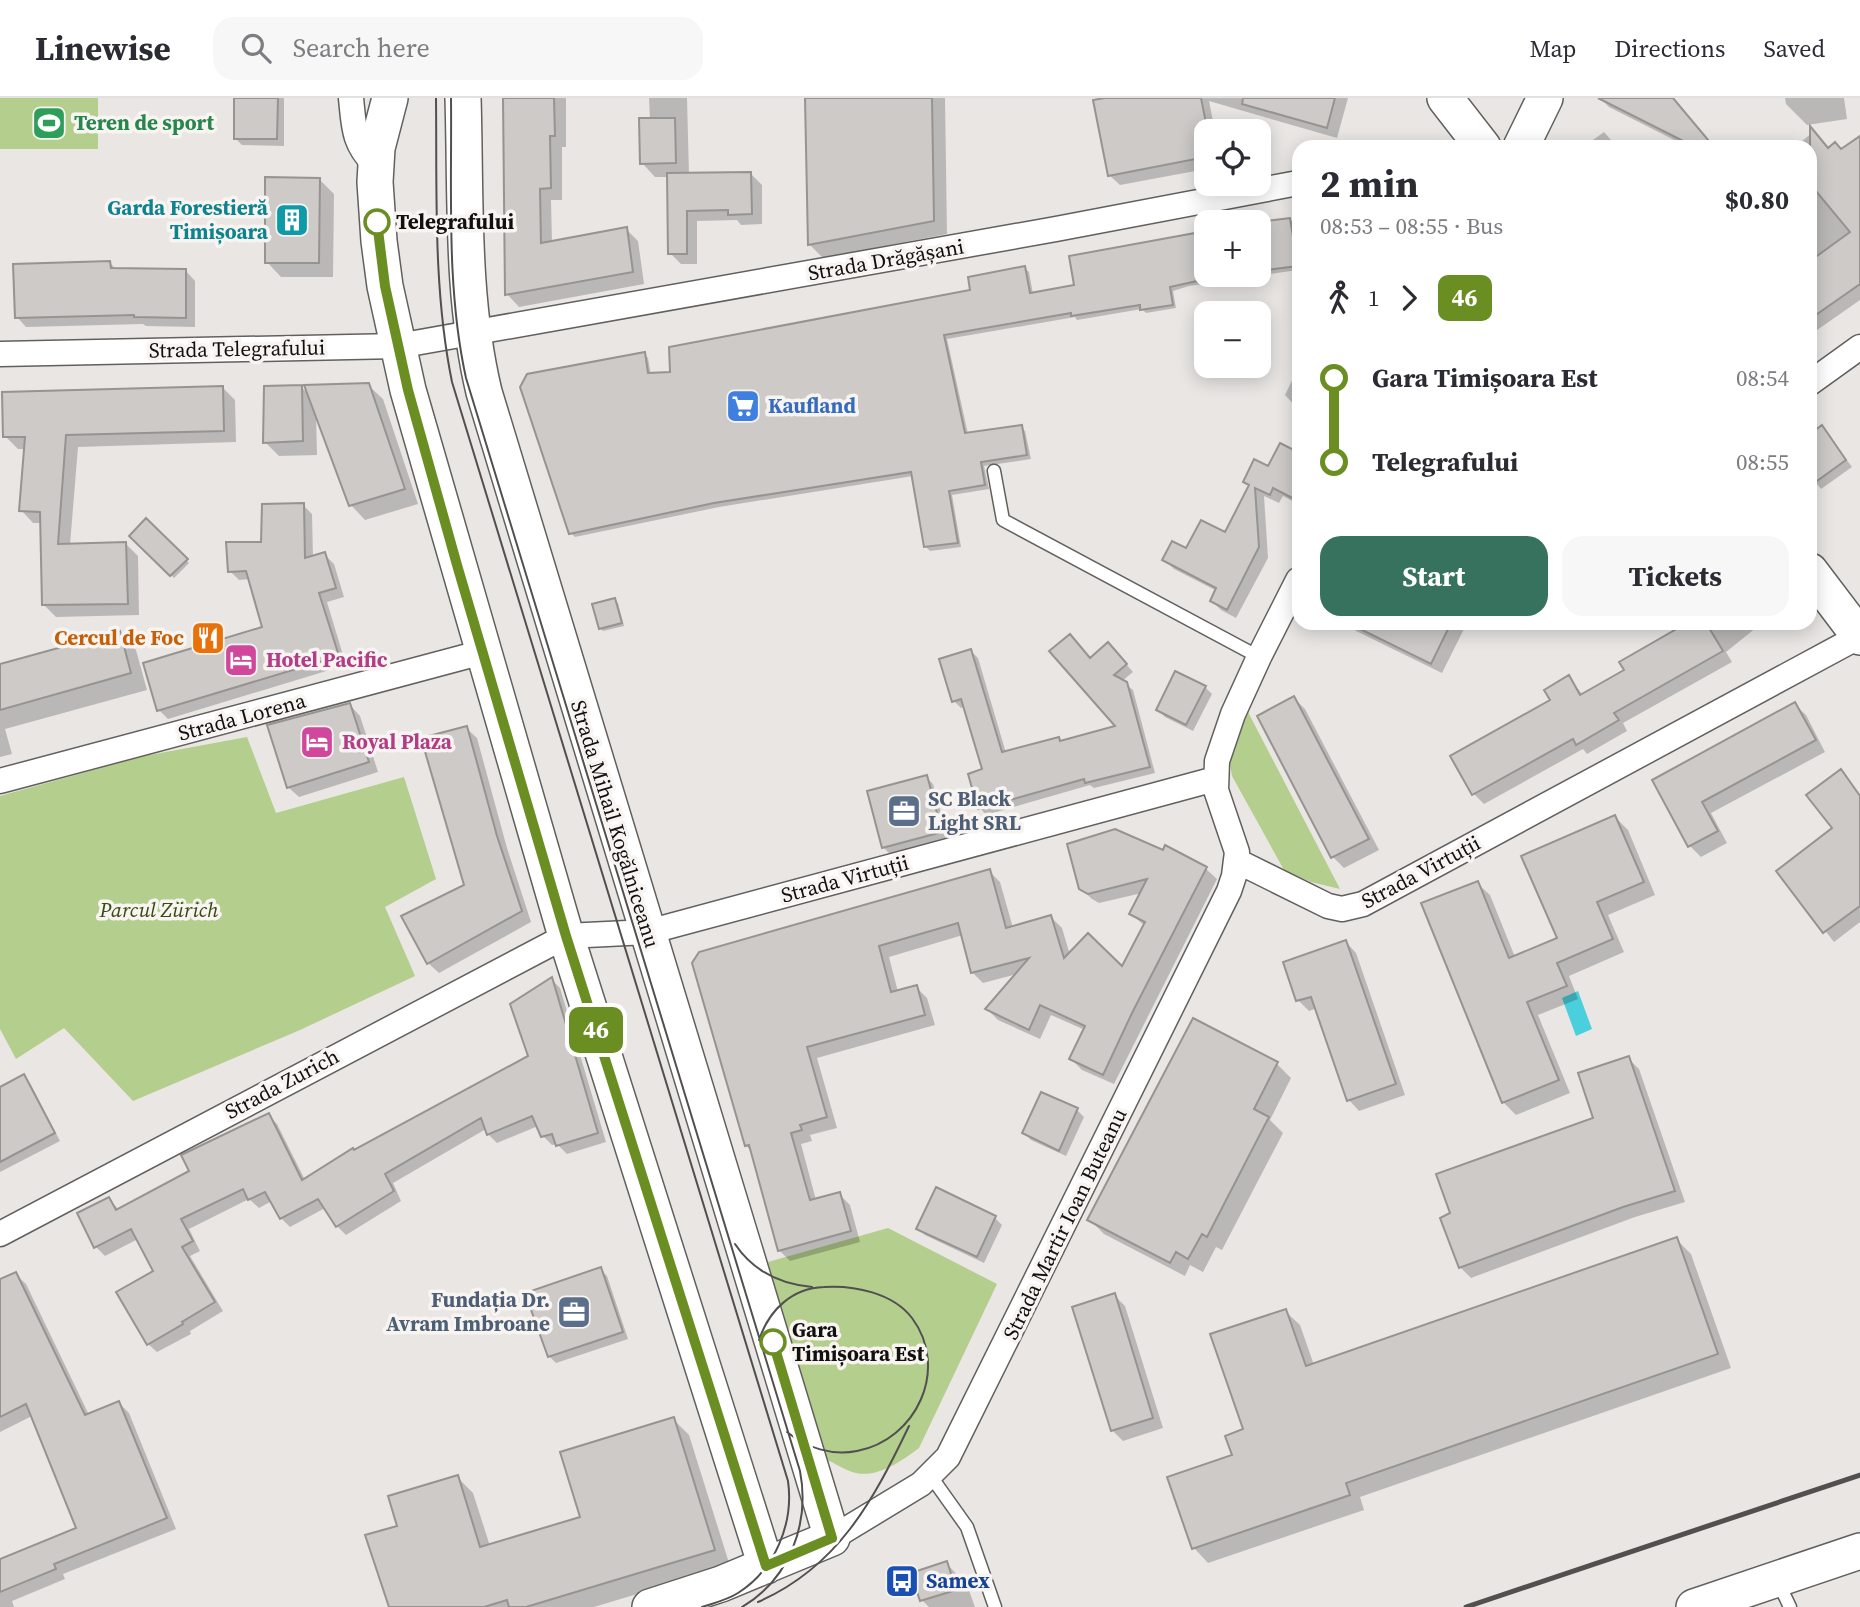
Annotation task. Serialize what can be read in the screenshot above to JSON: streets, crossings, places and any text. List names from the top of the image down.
{
  "streets": {
    "street": [
      "Strada Drăgășani",
      "Strada Telegrafului",
      "Strada Lorena",
      "Strada Mihail Kogălniceanu",
      "Strada Virtuții",
      "Strada Zurich",
      "Strada Martir Ioan Buteanu"
    ]
  },
  "crossings": [
    ["Strada Drăgășani", "Strada Telegrafului"],
    ["Strada Drăgășani", "Strada Mihail Kogălniceanu"],
    ["Strada Telegrafului", "Strada Mihail Kogălniceanu"],
    ["Strada Mihail Kogălniceanu", "Strada Virtuții"],
    ["Strada Mihail Kogălniceanu", "Strada Martir Ioan Buteanu"],
    ["Strada Virtuții", "Strada Zurich"],
    ["Strada Virtuții", "Strada Martir Ioan Buteanu"]
  ],
  "parks": ["Parcul Zürich"],
  "places": {
    "sports": ["Teren de sport"],
    "building": ["Garda Forestieră Timișoara"],
    "other": ["Telegrafului", "Gara Timișoara Est"],
    "supermarket": ["Kaufland"],
    "restaurant": ["Cercul de Foc"],
    "hotel": ["Hotel Pacific", "Royal Plaza"],
    "office": ["SC Black Light SRL", "Fundația Dr. Avram Imbroane"],
    "bus stop": ["Samex"]
  },
  "lines": ["bus line 46"],
  "page": {
    "header": "Linewise",
    "search": "Search here",
    "nav": ["Map", "Directions", "Saved"],
    "on_map": "46",
    "map_buttons": ["+", "−"],
    "heading": ["2 min", "08:53 – 08:55 · Bus", "$0.80"],
    "legs": ["1", "46"],
    "list": [
      {
        "name": "Gara Timișoara Est",
        "value": "08:54"
      },
      {
        "name": "Telegrafului",
        "value": "08:55"
      }
    ],
    "buttons": ["Start", "Tickets"]
  }
}
